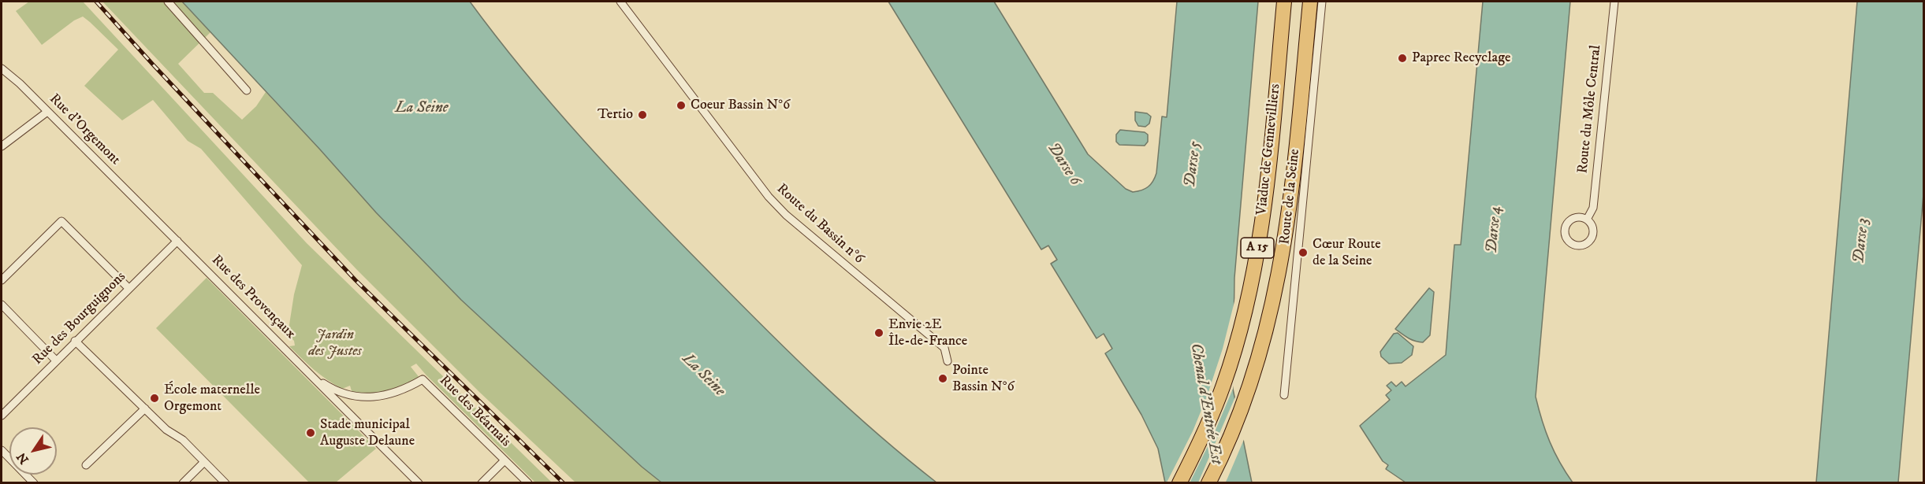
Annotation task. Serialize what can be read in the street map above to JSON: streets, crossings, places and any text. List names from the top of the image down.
{
  "streets": {
    "highway": ["Viaduc de Gennevilliers", "A 15"],
    "street": [
      "Route du Môle Central",
      "Rue d'Orgemont",
      "Route de la Seine",
      "Route du Bassin n°6",
      "Rue des Provençaux",
      "Rue des Bourguignons",
      "Rue des Béarnais"
    ]
  },
  "crossings": [
    ["Rue d'Orgemont", "Rue des Provençaux"],
    ["Rue des Provençaux", "Rue des Bourguignons"],
    ["Rue des Provençaux", "Rue des Béarnais"]
  ],
  "water": [
    "La Seine",
    "Darse 6",
    "Darse 5",
    "Darse 4",
    "Darse 3",
    "Chenal d'Entrée Est"
  ],
  "parks": ["Jardin des Justes"],
  "places": [
    "Paprec Recyclage",
    "Coeur Bassin N°6",
    "Tertio",
    "Cœur Route de la Seine",
    "Envie 2E Île-de-France",
    "Pointe Bassin N°6",
    "École maternelle Orgemont",
    "Stade municipal Auguste Delaune"
  ],
  "north": "bottom left"
}
